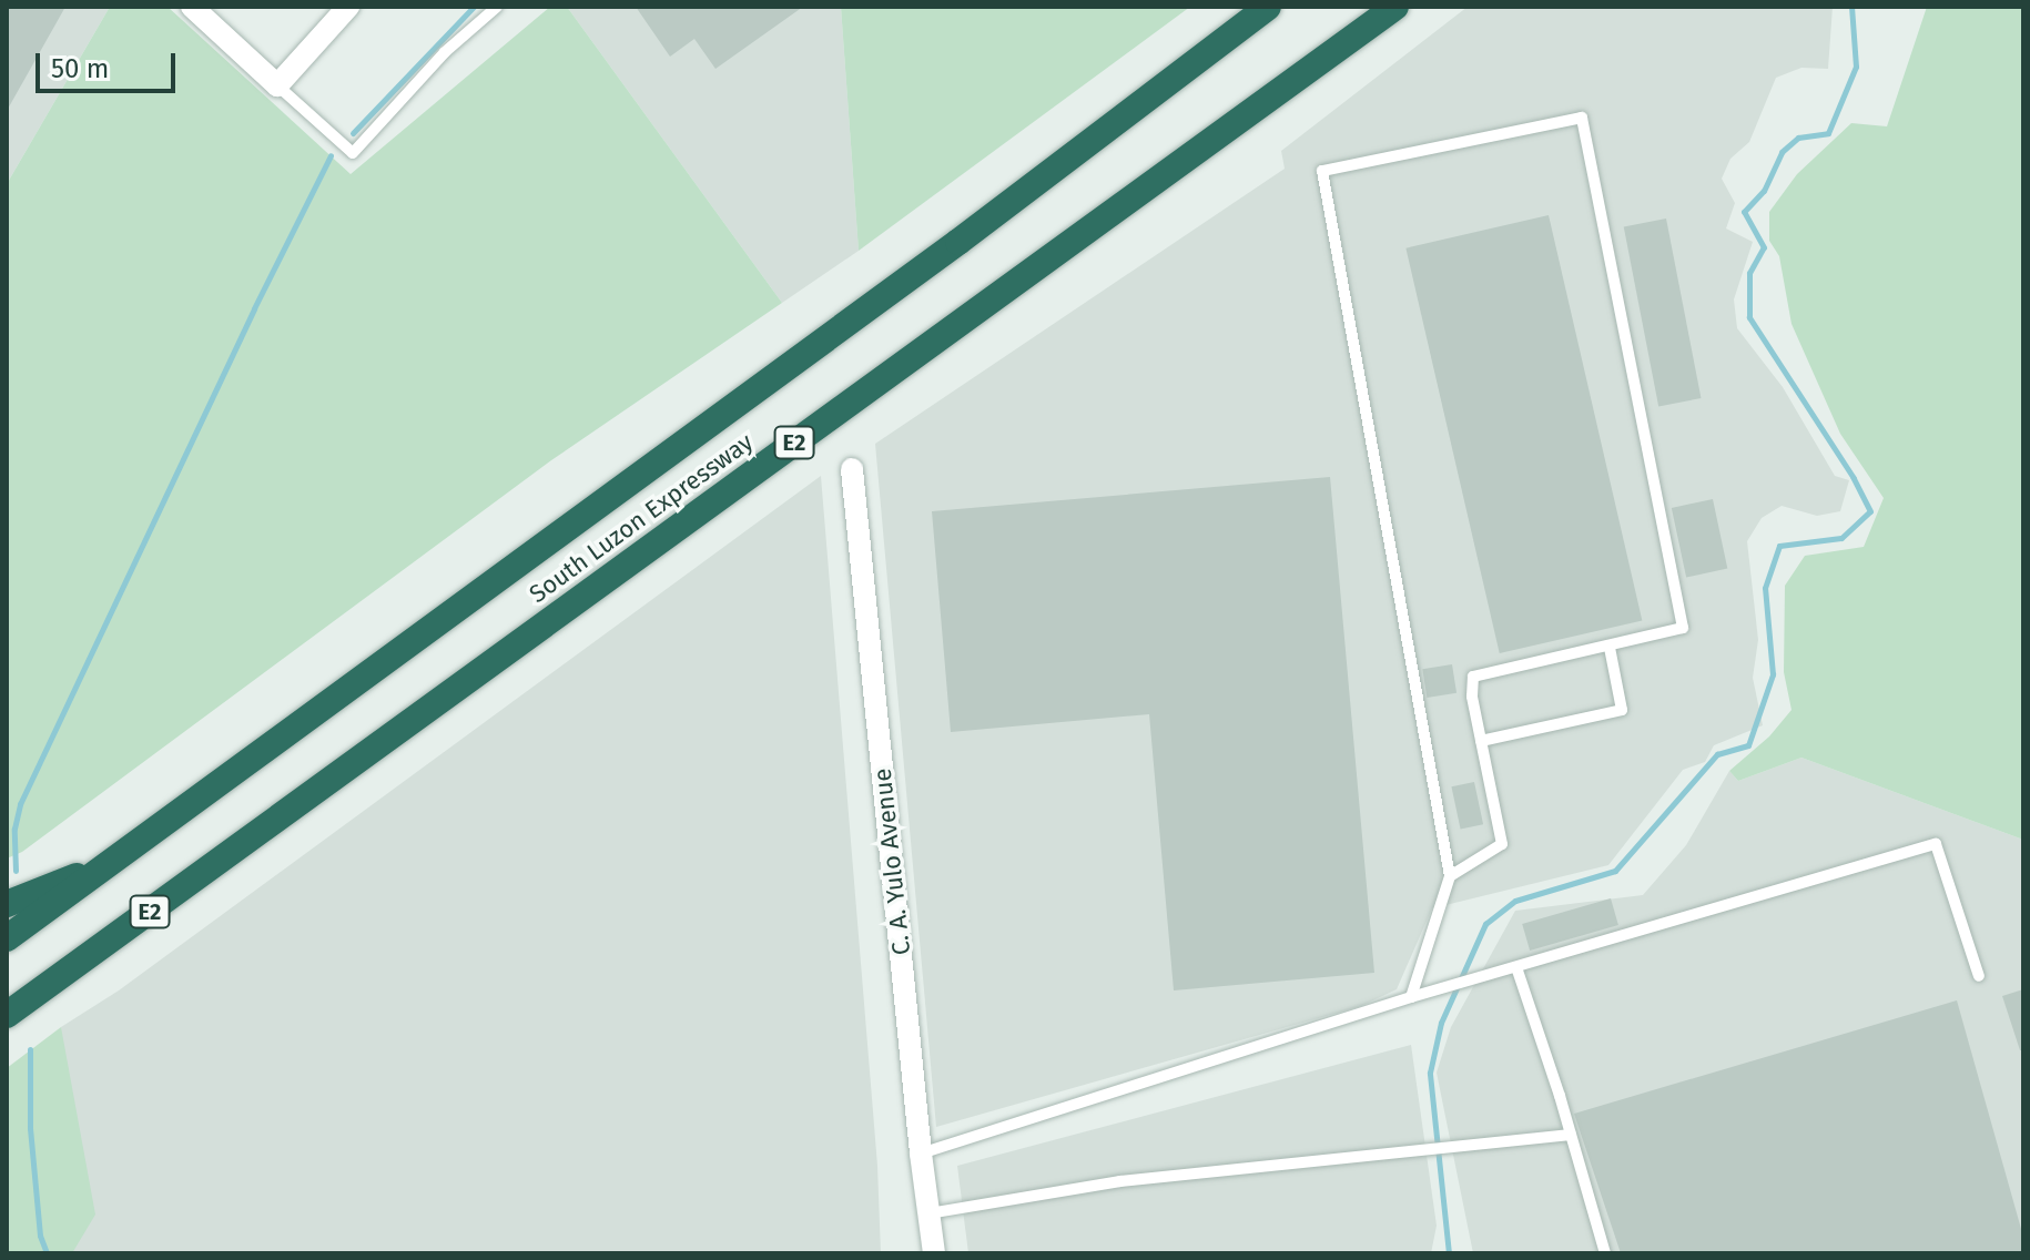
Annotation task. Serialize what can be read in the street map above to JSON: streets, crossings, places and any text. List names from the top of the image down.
{
  "streets": {
    "highway": ["E2", "South Luzon Expressway"],
    "street": ["C. A. Yulo Avenue"]
  },
  "scale_bar": "50 m"
}
